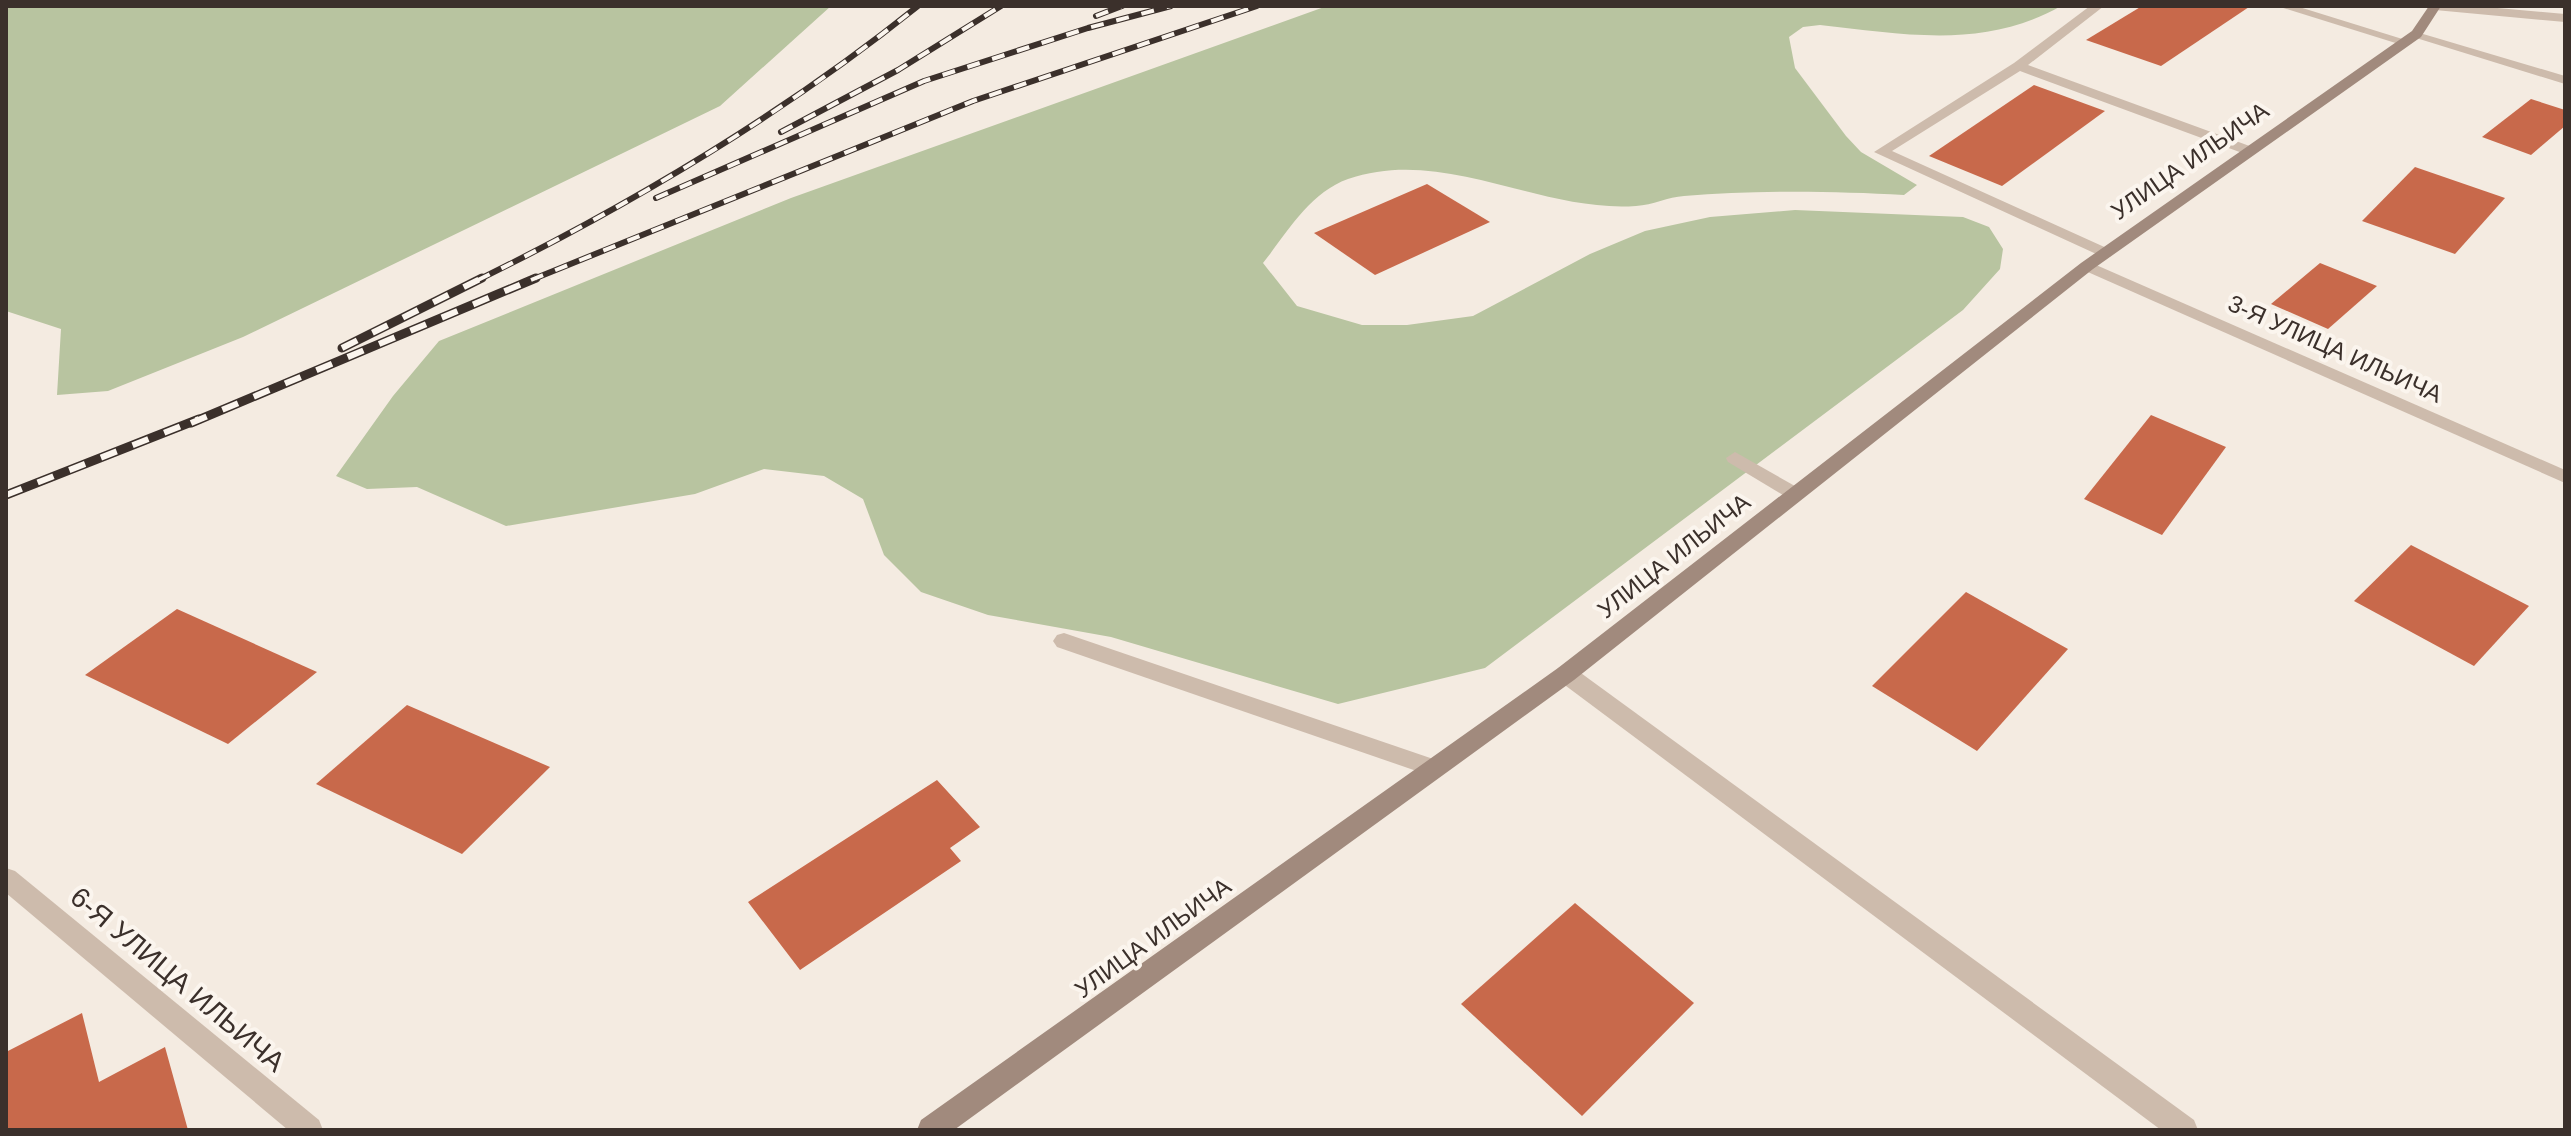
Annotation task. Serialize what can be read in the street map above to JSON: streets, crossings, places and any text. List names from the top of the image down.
{
  "streets": {
    "main road": ["УЛИЦА ИЛЬИЧА"],
    "street": ["3-Я УЛИЦА ИЛЬИЧА", "6-Я УЛИЦА ИЛЬИЧА"]
  },
  "crossings": [
    ["УЛИЦА ИЛЬИЧА", "3-Я УЛИЦА ИЛЬИЧА"]
  ]
}
